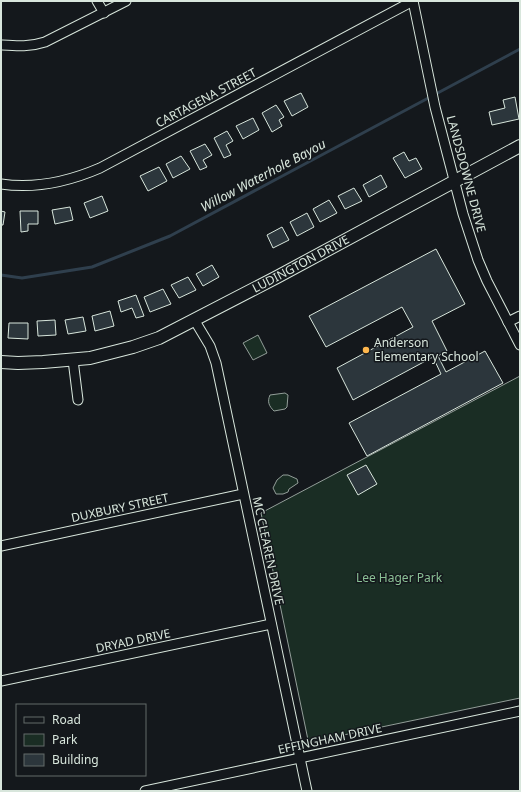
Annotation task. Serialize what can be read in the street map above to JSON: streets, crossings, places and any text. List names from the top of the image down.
{
  "streets": {
    "street": [
      "CARTAGENA STREET",
      "LANDSDOWNE DRIVE",
      "LUDINGTON DRIVE",
      "DUXBURY STREET",
      "MC CLEAREN DRIVE",
      "DRYAD DRIVE",
      "EFFINGHAM DRIVE"
    ]
  },
  "crossings": [
    ["CARTAGENA STREET", "LANDSDOWNE DRIVE"],
    ["LANDSDOWNE DRIVE", "LUDINGTON DRIVE"],
    ["LUDINGTON DRIVE", "MC CLEAREN DRIVE"],
    ["DUXBURY STREET", "MC CLEAREN DRIVE"],
    ["MC CLEAREN DRIVE", "DRYAD DRIVE"],
    ["MC CLEAREN DRIVE", "EFFINGHAM DRIVE"]
  ],
  "water": ["Willow Waterhole Bayou"],
  "parks": ["Lee Hager Park"],
  "places": ["Anderson Elementary School"],
  "legend": ["Road", "Park", "Building"]
}
